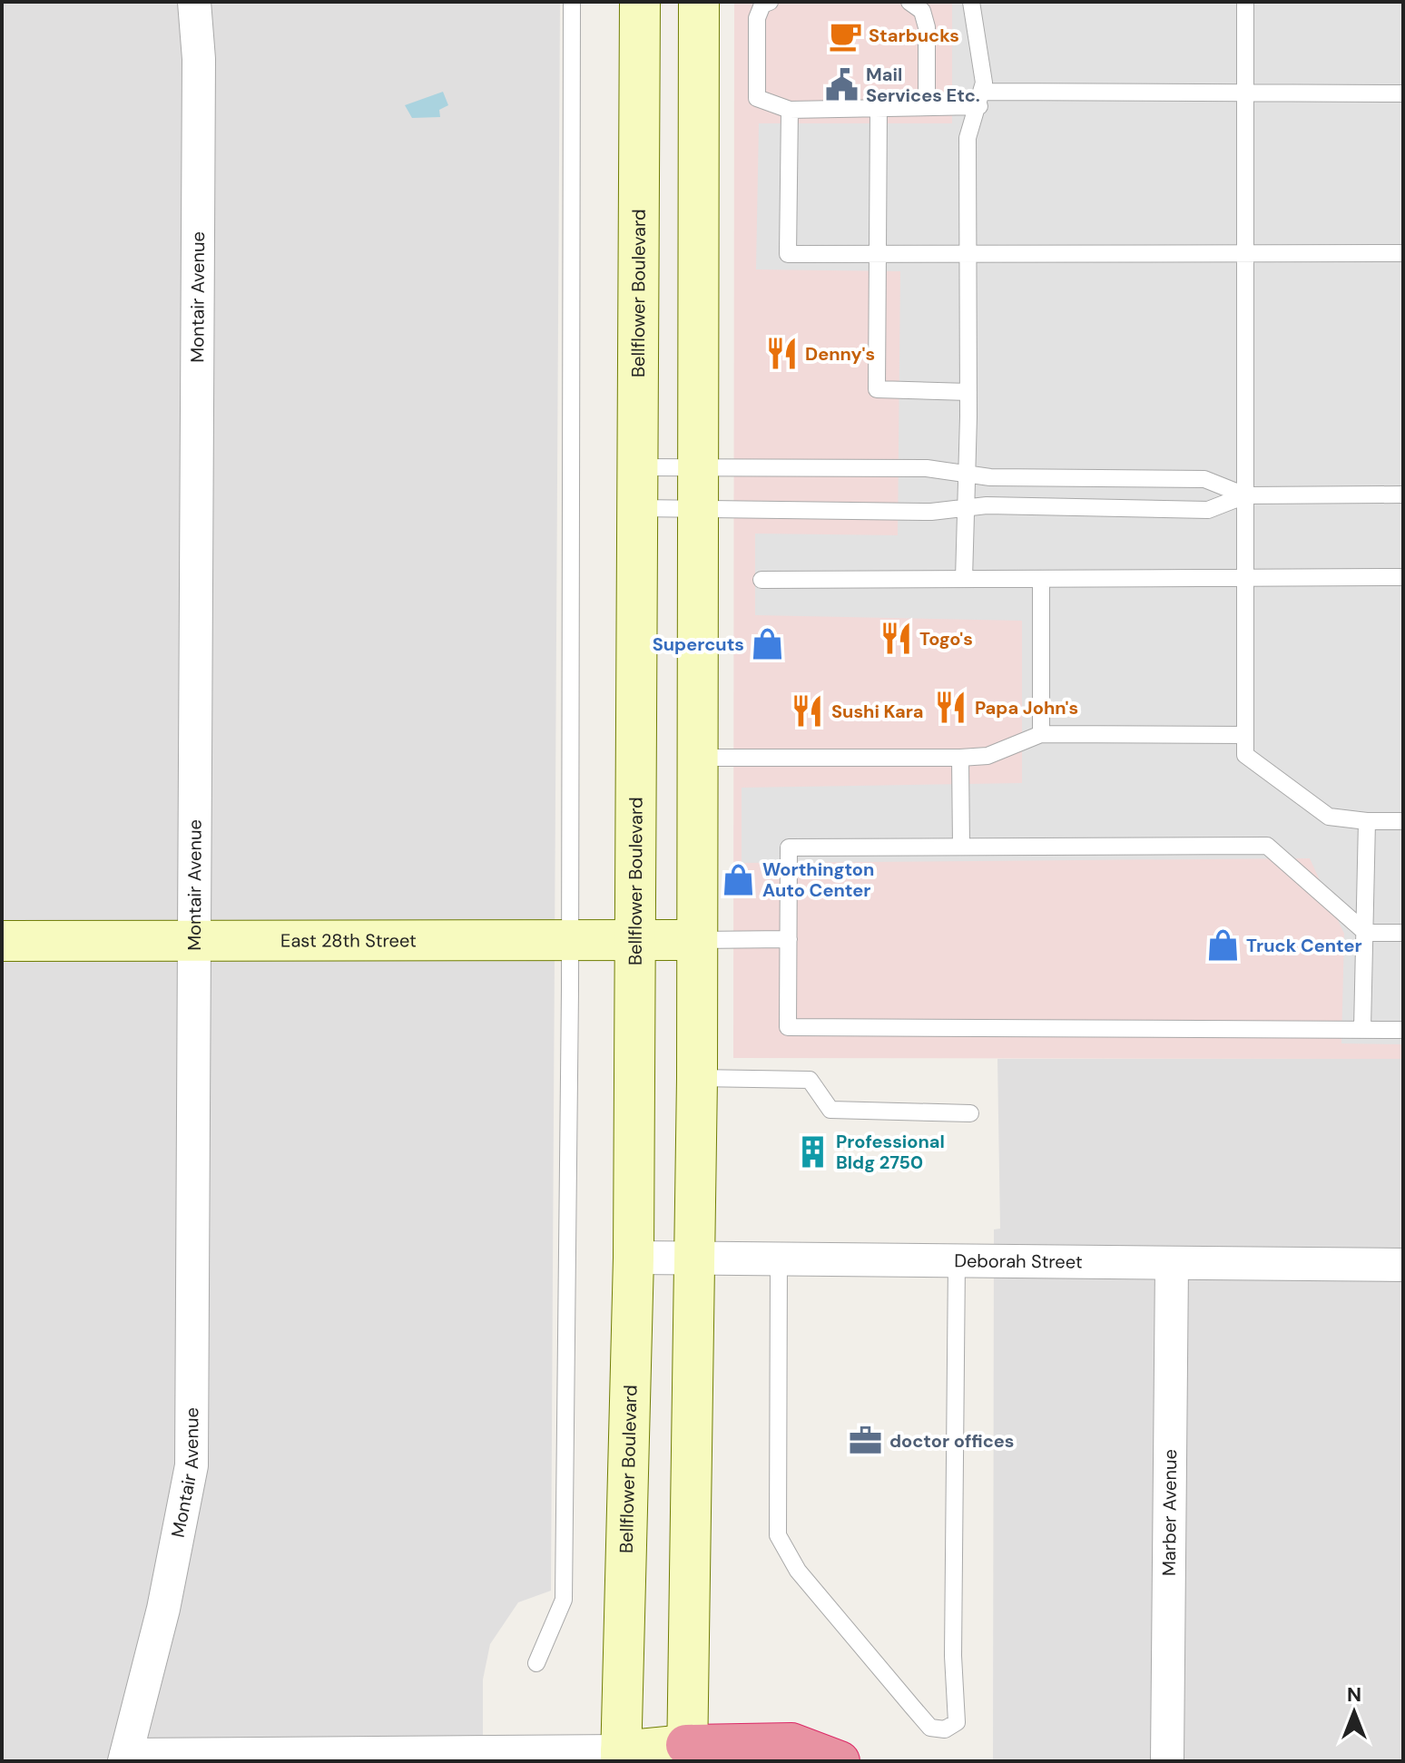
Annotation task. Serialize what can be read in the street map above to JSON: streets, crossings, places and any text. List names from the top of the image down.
{
  "streets": {
    "main road": ["Bellflower Boulevard", "East 28th Street"],
    "street": ["Montair Avenue", "Deborah Street", "Marber Avenue"]
  },
  "crossings": [
    ["Bellflower Boulevard", "East 28th Street"],
    ["Bellflower Boulevard", "Deborah Street"],
    ["Montair Avenue", "East 28th Street"],
    ["Deborah Street", "Marber Avenue"]
  ],
  "places": {
    "cafe": ["Starbucks"],
    "public building": ["Mail Services Etc."],
    "restaurant": [
      "Denny's",
      "Togo's",
      "Papa John's",
      "Sushi Kara"
    ],
    "shop": ["Supercuts", "Worthington Auto Center", "Truck Center"],
    "building": ["Professional Bldg 2750"],
    "office": ["doctor offices"]
  },
  "north": "top"
}
